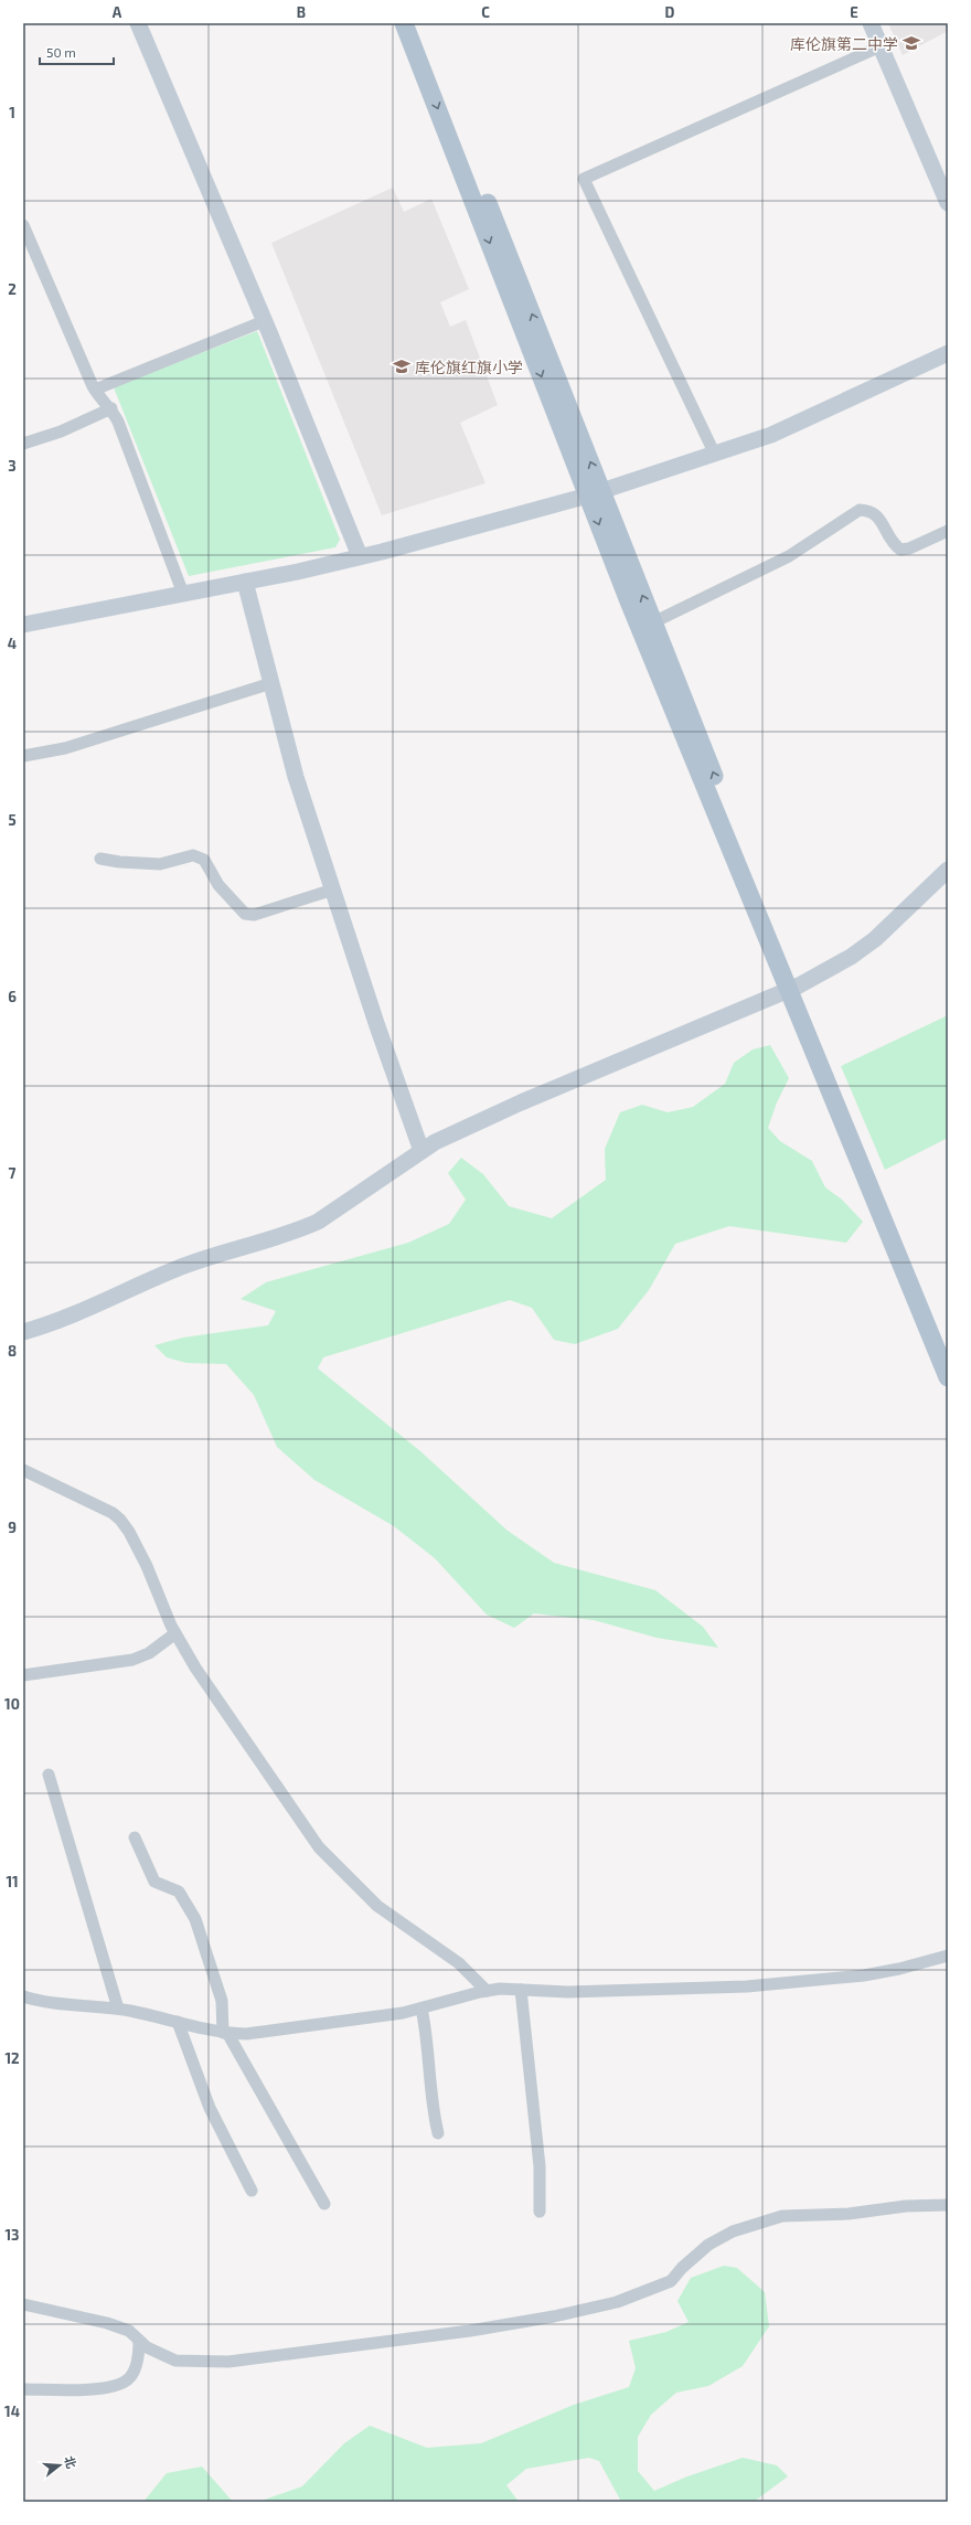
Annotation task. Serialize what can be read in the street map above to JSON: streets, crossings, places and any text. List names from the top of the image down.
{
  "places": {
    "school or university": ["库伦旗第二中学", "库伦旗红旗小学"]
  },
  "scale_bar": "50 m",
  "north": "right",
  "grid": {
    "columns": [
      "A",
      "B",
      "C",
      "D",
      "E"
    ],
    "rows": [
      "1",
      "2",
      "3",
      "4",
      "5",
      "6",
      "7",
      "8",
      "9",
      "10",
      "11",
      "12",
      "13",
      "14"
    ]
  }
}
